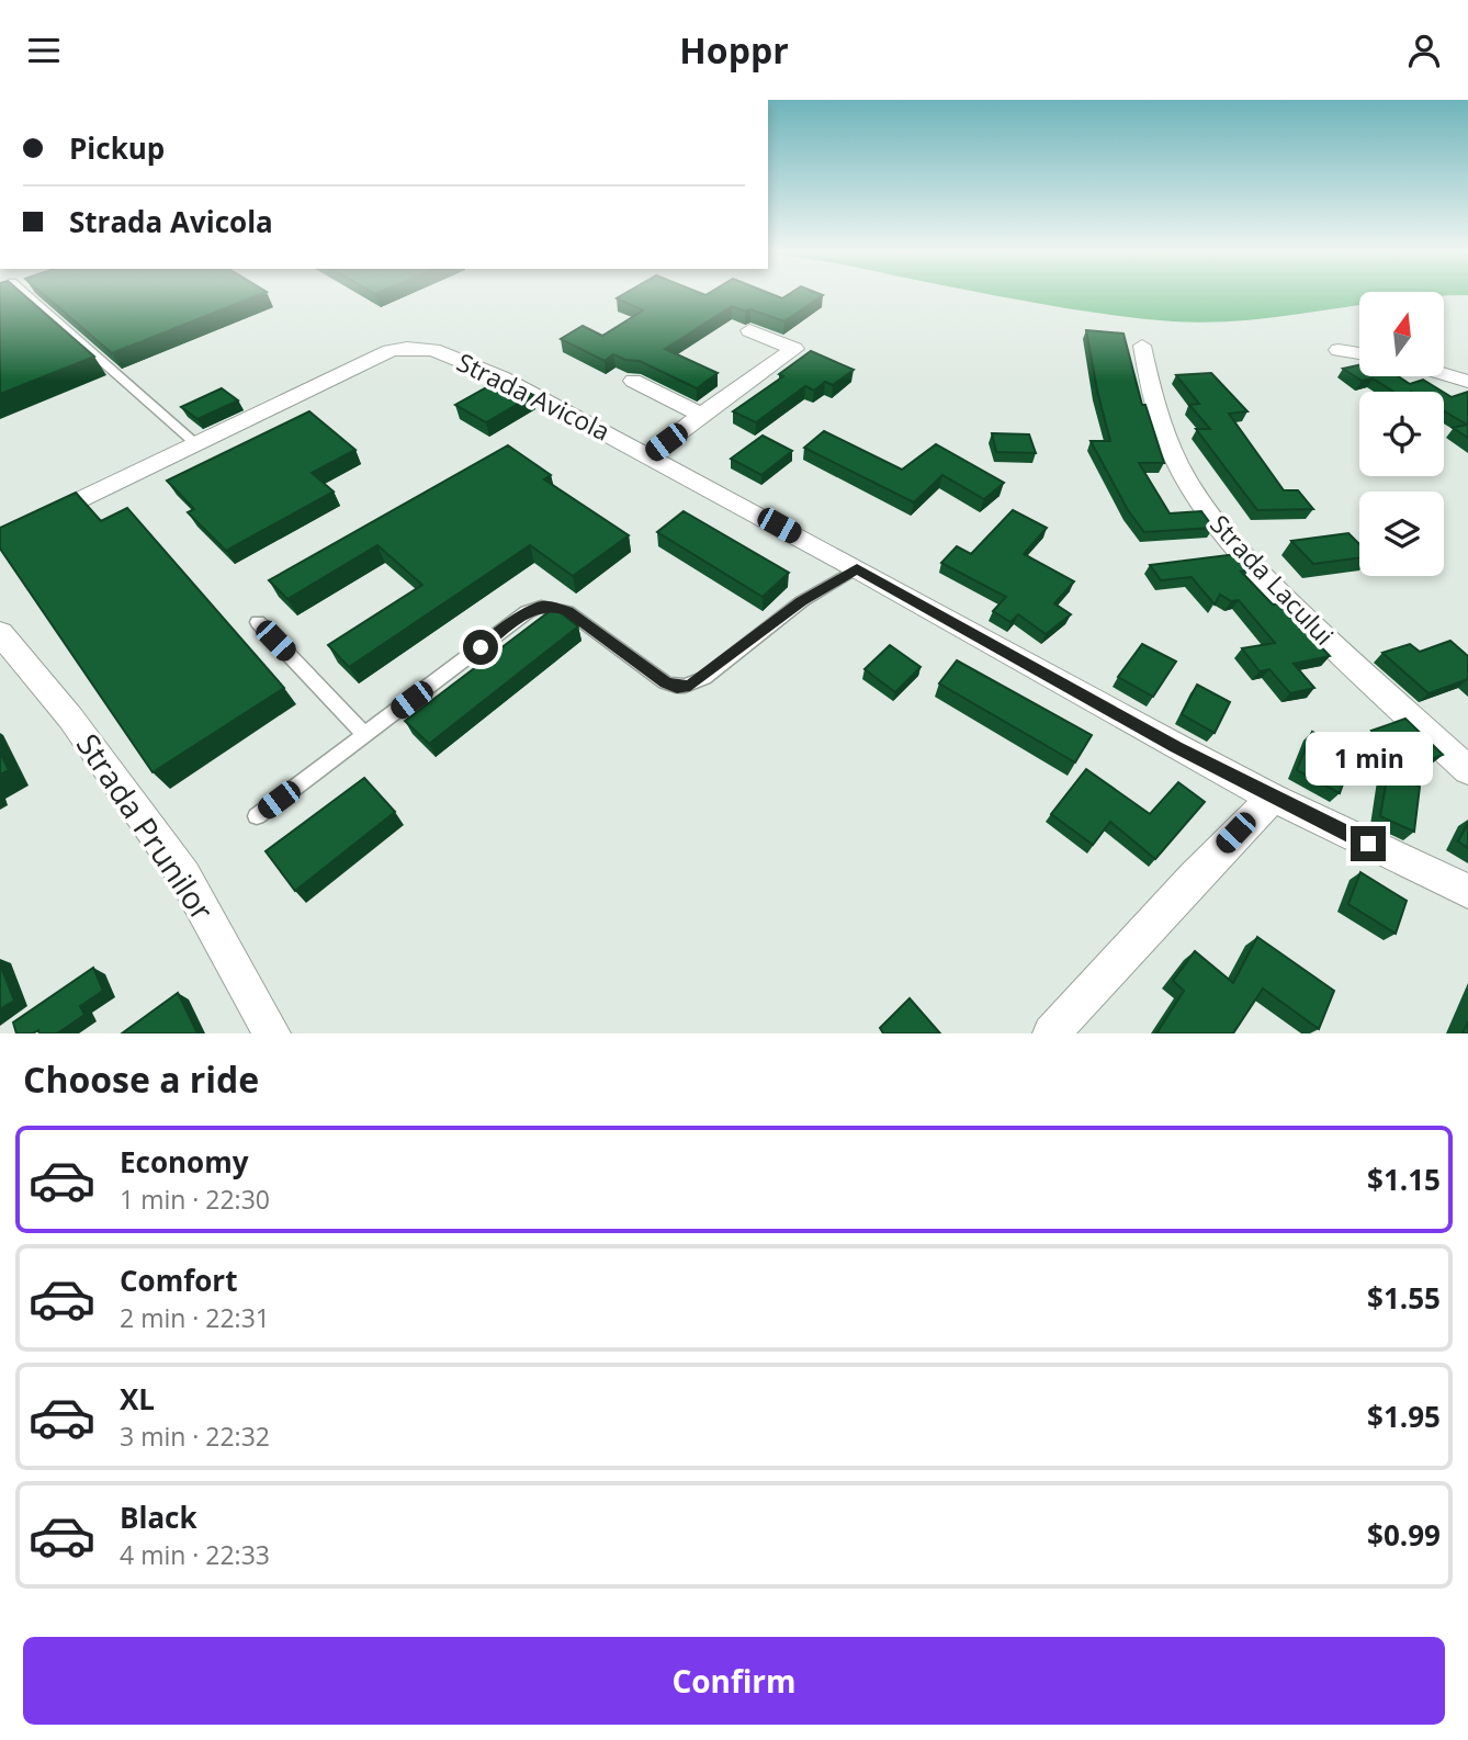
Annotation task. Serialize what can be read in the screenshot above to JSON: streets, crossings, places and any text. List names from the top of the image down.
{
  "streets": {
    "street": ["Strada Avicola", "Strada Lacului", "Strada Prunilor"]
  },
  "north": "top",
  "page": {
    "header": "Hoppr",
    "banner": ["Pickup", "Strada Avicola"],
    "bubble": "1 min",
    "heading": "Choose a ride",
    "list": [
      {
        "name": "Economy",
        "note": "1 min · 22:30",
        "value": "$1.15"
      },
      {
        "name": "Comfort",
        "note": "2 min · 22:31",
        "value": "$1.55"
      },
      {
        "name": "XL",
        "note": "3 min · 22:32",
        "value": "$1.95"
      },
      {
        "name": "Black",
        "note": "4 min · 22:33",
        "value": "$0.99"
      }
    ],
    "buttons": "Confirm"
  }
}
